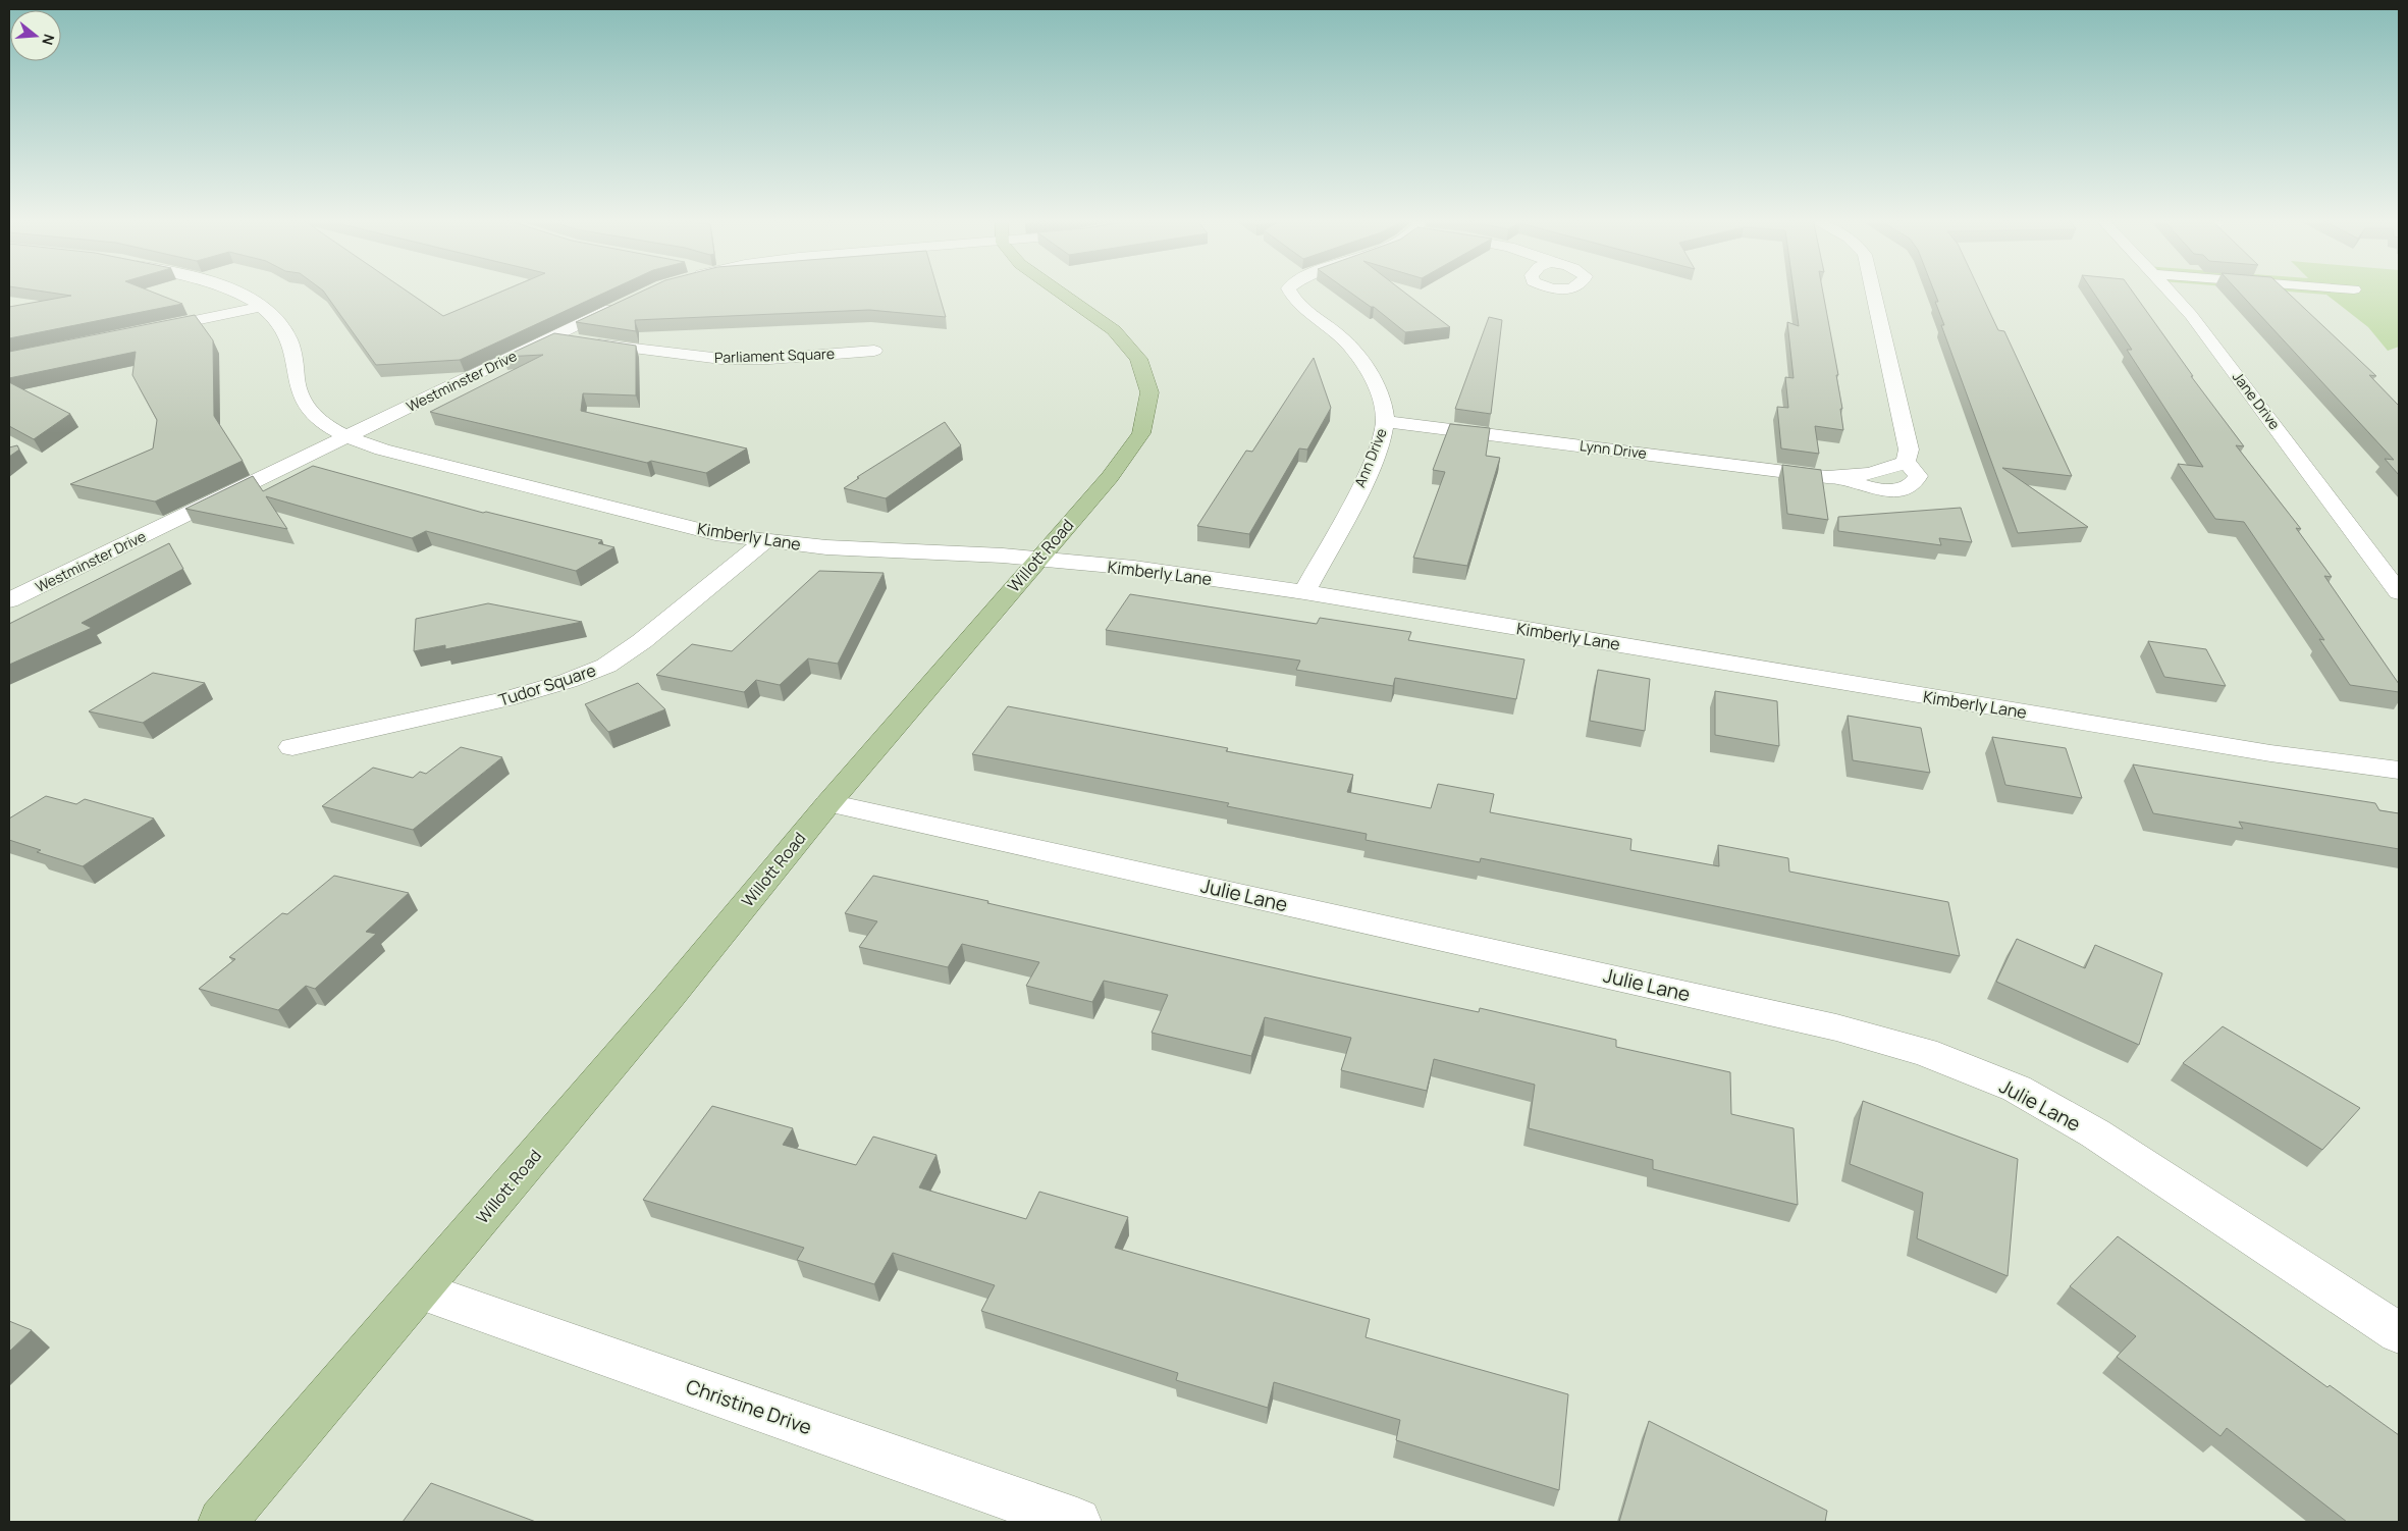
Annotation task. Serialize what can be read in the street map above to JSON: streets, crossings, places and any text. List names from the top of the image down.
{
  "streets": {
    "main road": ["Willott Road"],
    "street": [
      "Parliament Square",
      "Westminster Drive",
      "Jane Drive",
      "Lynn Drive",
      "Ann Drive",
      "Kimberly Lane",
      "Tudor Square",
      "Julie Lane",
      "Christine Drive"
    ]
  },
  "crossings": [
    ["Parliament Square", "Westminster Drive"],
    ["Westminster Drive", "Kimberly Lane"],
    ["Lynn Drive", "Ann Drive"],
    ["Ann Drive", "Kimberly Lane"],
    ["Kimberly Lane", "Willott Road"],
    ["Kimberly Lane", "Tudor Square"],
    ["Willott Road", "Julie Lane"],
    ["Willott Road", "Christine Drive"]
  ],
  "north": "right"
}
